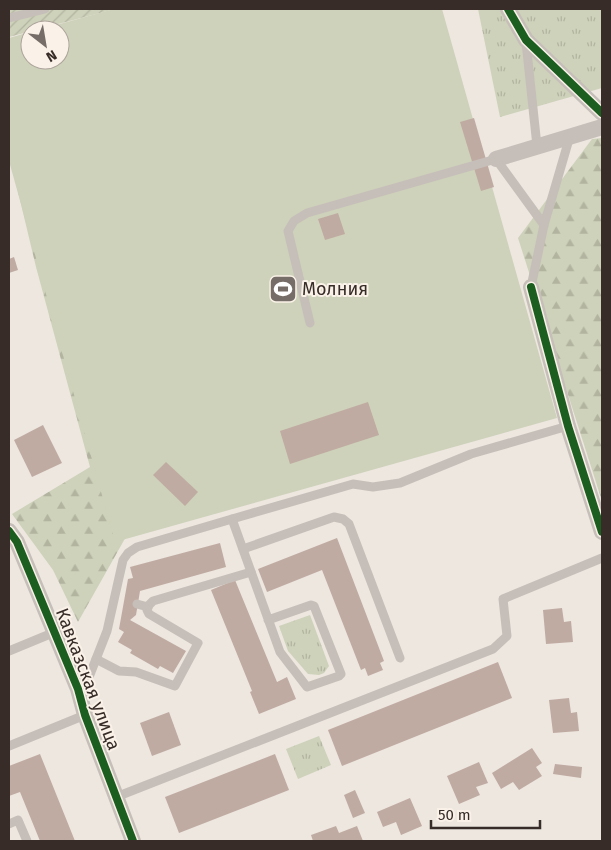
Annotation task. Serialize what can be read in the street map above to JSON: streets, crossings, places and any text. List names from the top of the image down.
{
  "streets": {
    "street": ["Кавказская улица"]
  },
  "places": {
    "sports": ["Молния"]
  },
  "scale_bar": "50 m",
  "north": "bottom right"
}
